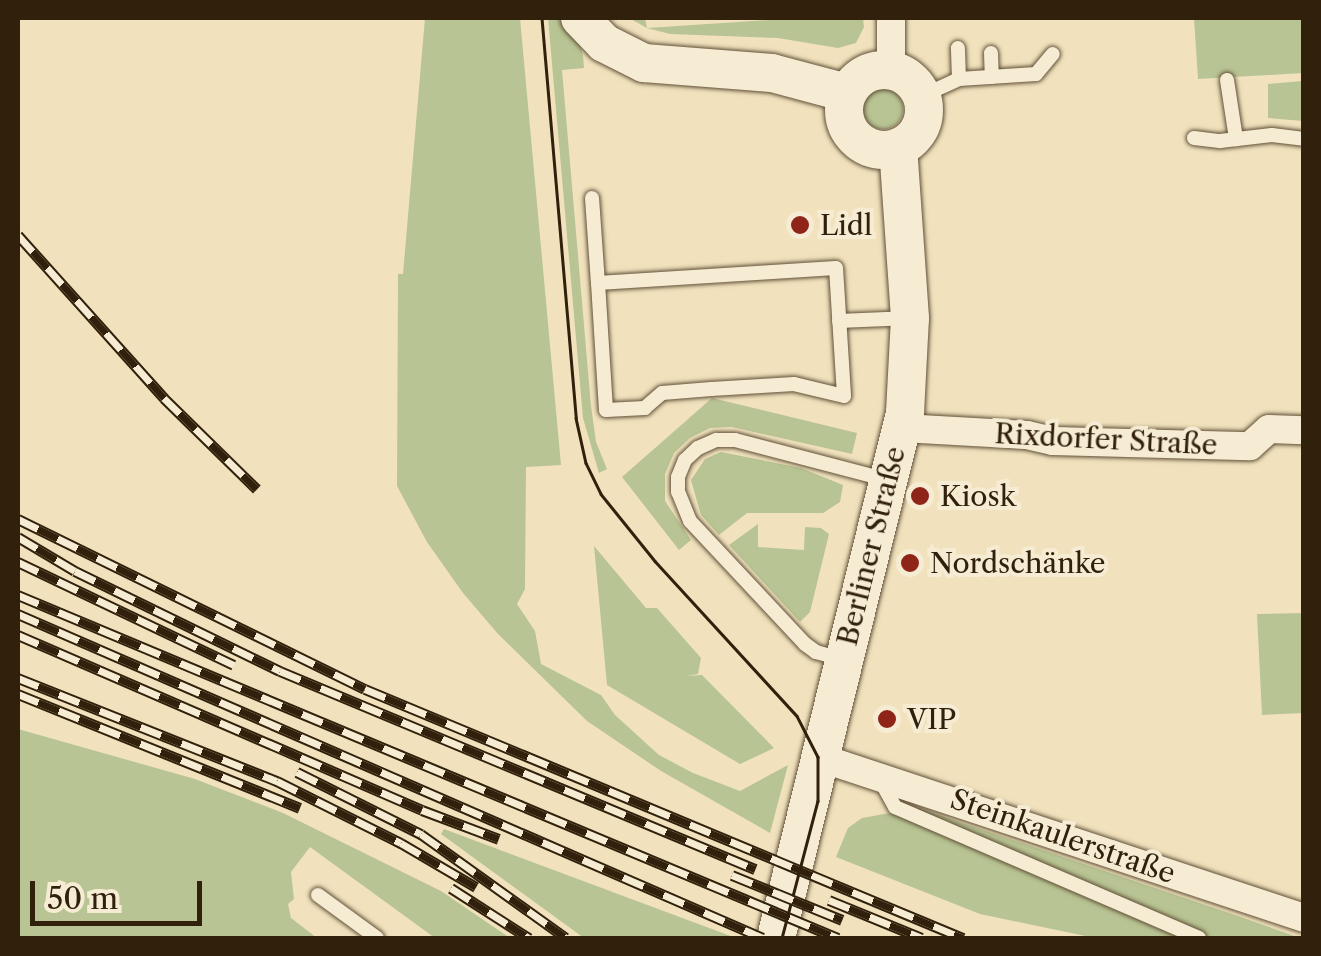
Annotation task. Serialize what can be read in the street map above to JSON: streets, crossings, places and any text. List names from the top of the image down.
{
  "streets": {
    "main road": ["Berliner Straße"],
    "street": ["Rixdorfer Straße", "Steinkaulerstraße"]
  },
  "crossings": [
    ["Rixdorfer Straße", "Berliner Straße"],
    ["Berliner Straße", "Steinkaulerstraße"]
  ],
  "places": [
    "Lidl",
    "Kiosk",
    "Nordschänke",
    "VIP"
  ],
  "scale_bar": "50 m"
}
